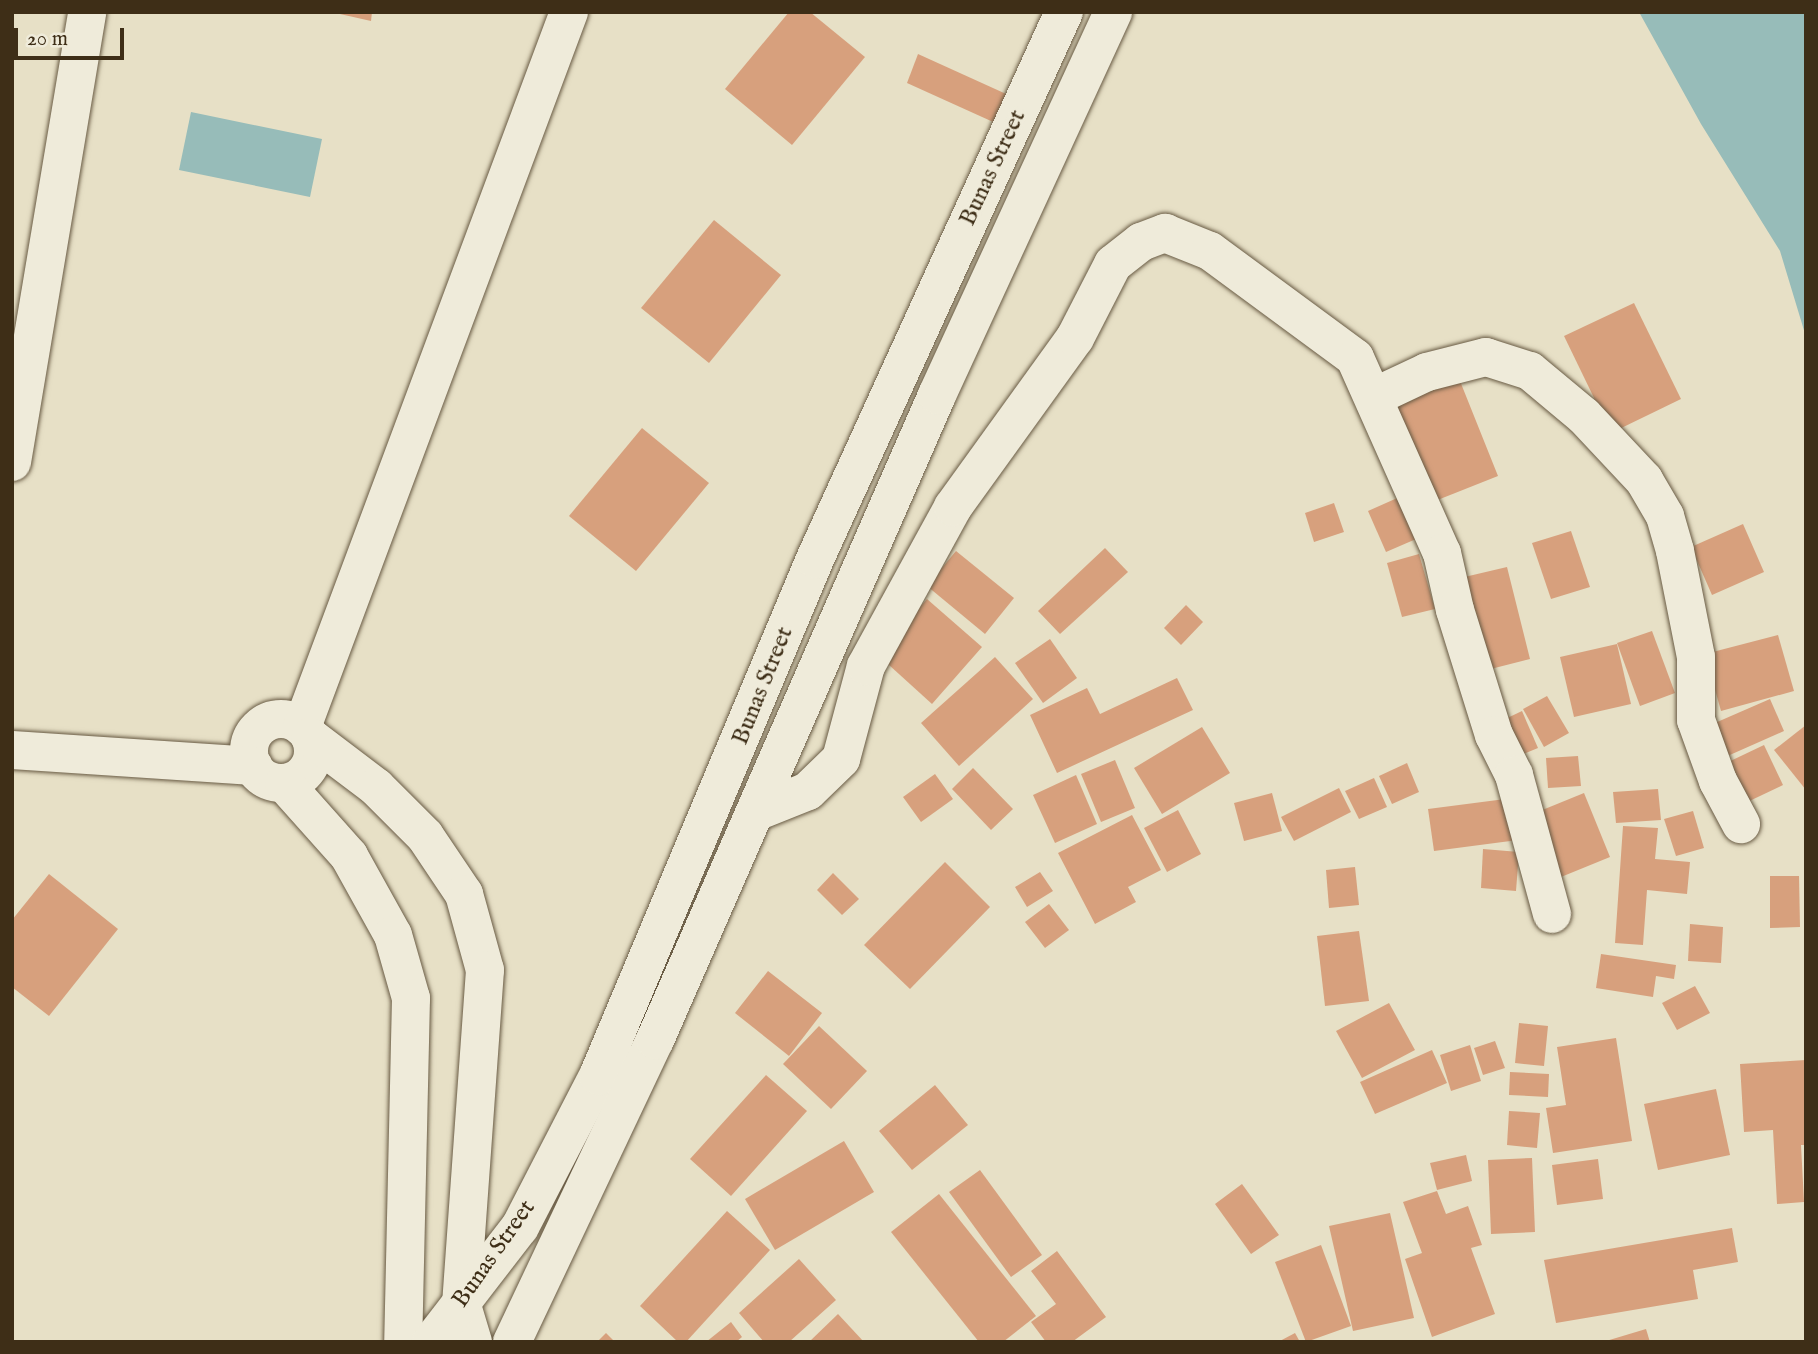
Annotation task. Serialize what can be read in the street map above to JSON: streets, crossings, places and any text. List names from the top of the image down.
{
  "streets": {
    "street": ["Bunas Street"]
  },
  "scale_bar": "20 m"
}
